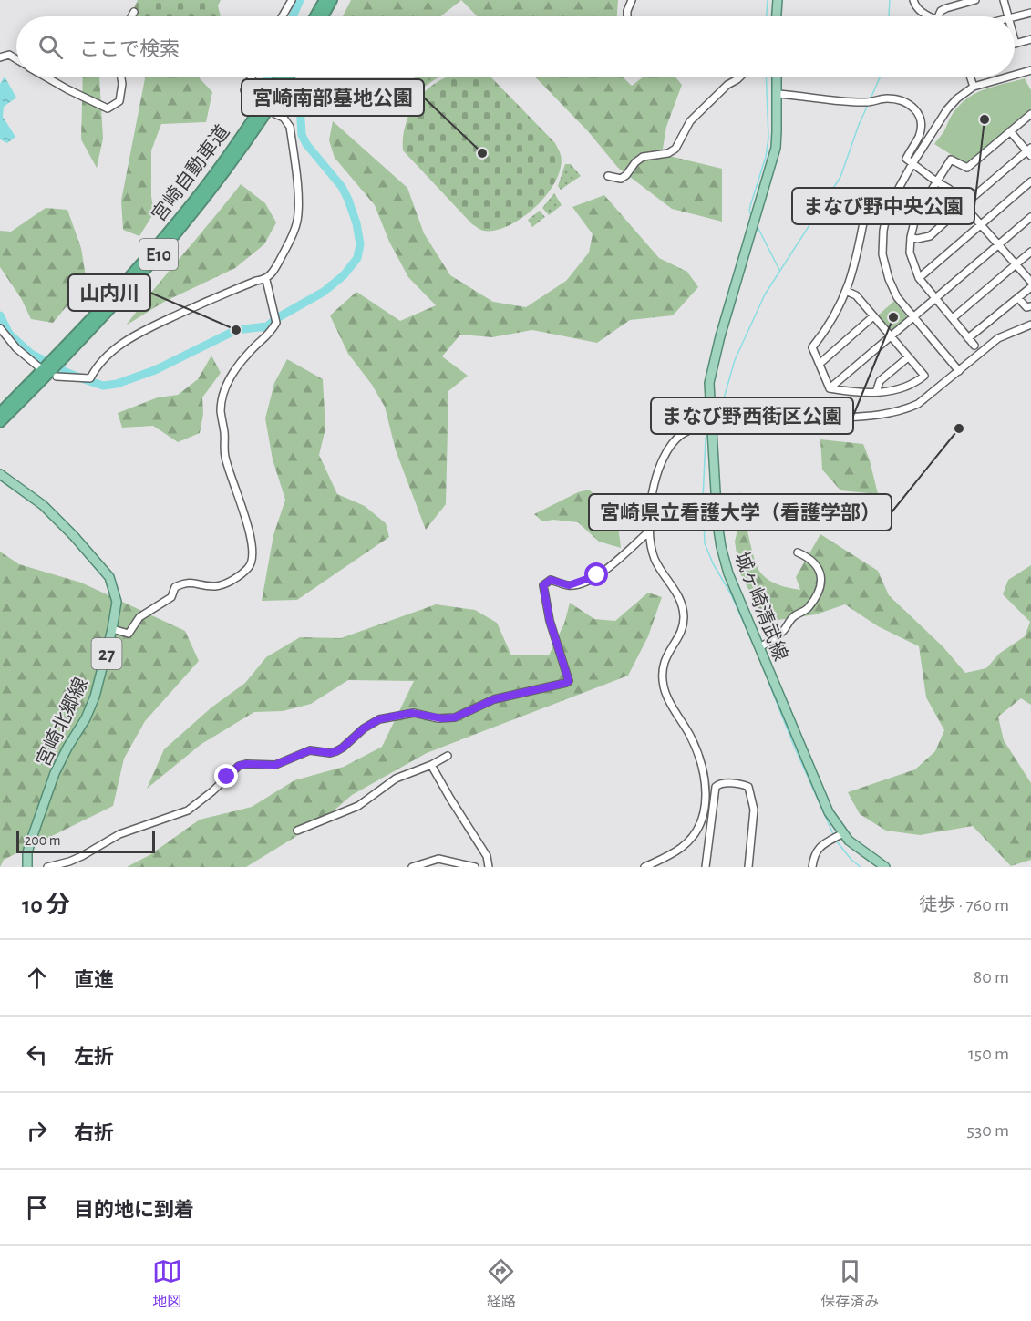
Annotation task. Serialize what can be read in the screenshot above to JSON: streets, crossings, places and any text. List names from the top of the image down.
{
  "streets": {
    "highway": ["宮崎自動車道", "E10"],
    "main road": ["城ヶ崎清武線", "27", "宮崎北郷線"]
  },
  "places": [
    "まなび野中央公園",
    "宮崎南部墓地公園",
    "まなび野西街区公園",
    "山内川",
    "宮崎県立看護大学（看護学部）"
  ],
  "scale_bar": "200 m",
  "page": {
    "search": "ここで検索",
    "scale": "200 m",
    "heading": ["10 分", "徒歩 · 760 m"],
    "list": [
      ["直進", "80 m"],
      ["左折", "150 m"],
      ["右折", "530 m"],
      "目的地に到着"
    ],
    "nav": ["地図", "経路", "保存済み"]
  }
}
